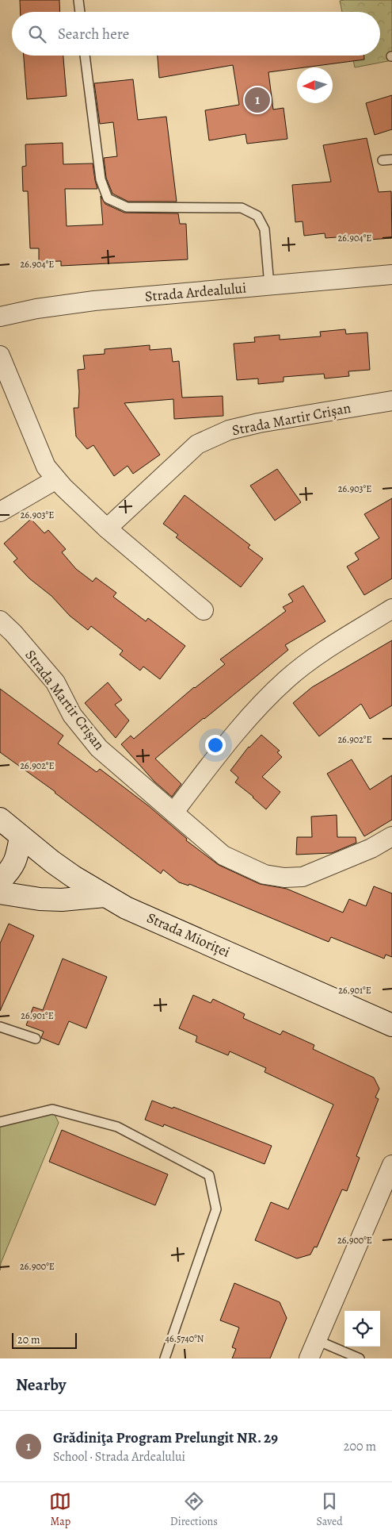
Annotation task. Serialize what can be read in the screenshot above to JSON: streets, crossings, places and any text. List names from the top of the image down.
{
  "streets": {
    "main road": ["Strada Mioriței"],
    "street": ["Strada Ardealului", "Strada Martir Crișan"]
  },
  "scale_bar": "20 m",
  "north": "left",
  "page": {
    "search": "Search here",
    "pins": "1",
    "scale": "20 m",
    "heading": "Nearby",
    "list": [
      {
        "mark": "1",
        "name": "Grădiniţa Program Prelungit NR. 29",
        "note": "School · Strada Ardealului",
        "value": "200 m"
      }
    ],
    "nav": ["Map", "Directions", "Saved"]
  },
  "coordinates": [
    "26.904°E",
    "26.903°E",
    "26.902°E",
    "26.901°E",
    "26.900°E",
    "46.5740°N"
  ]
}
